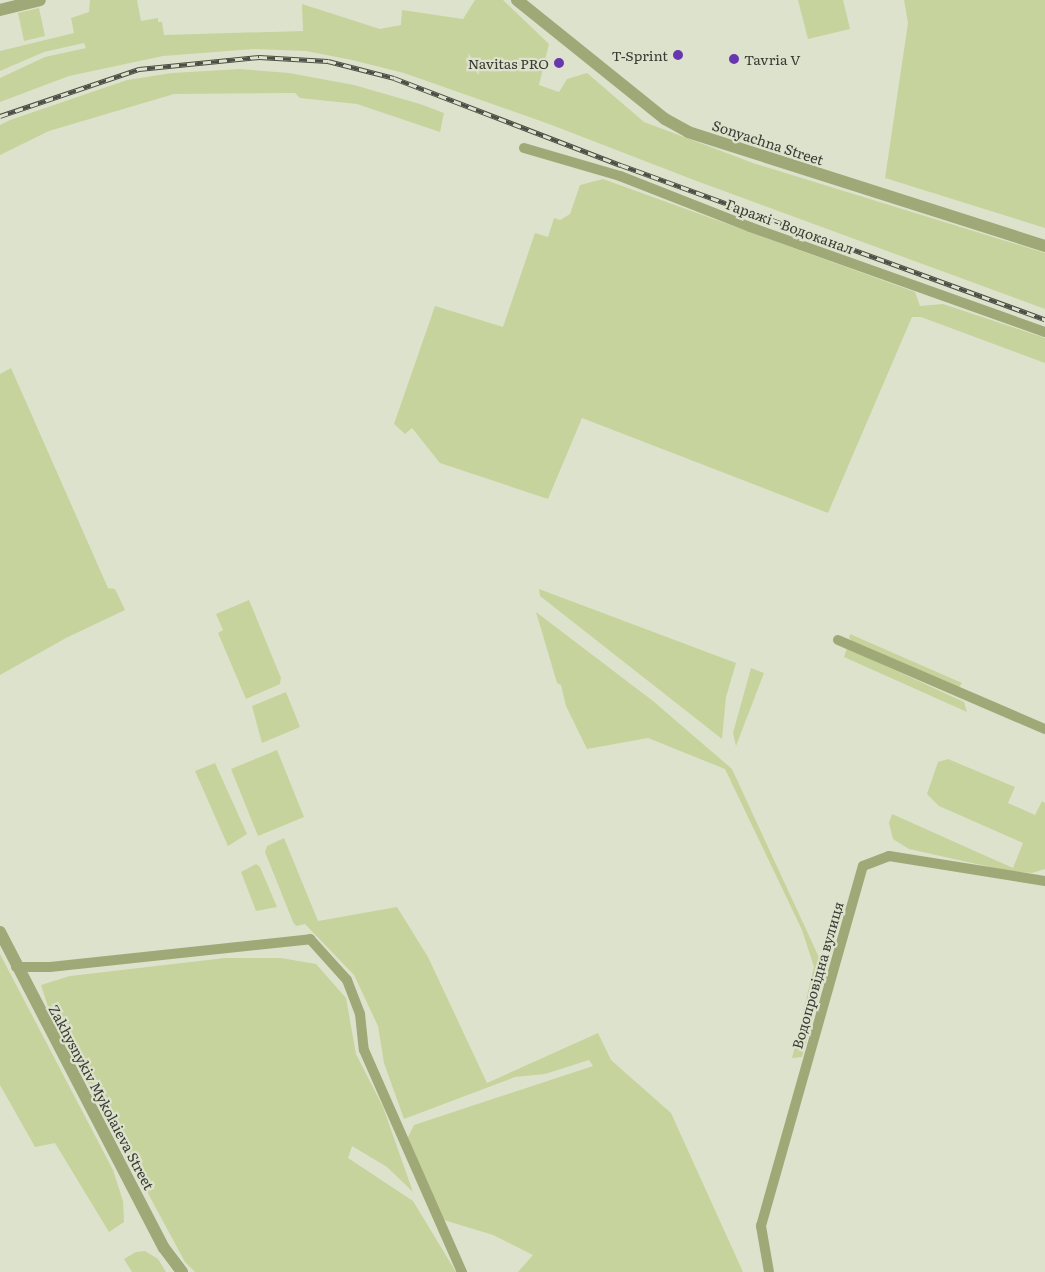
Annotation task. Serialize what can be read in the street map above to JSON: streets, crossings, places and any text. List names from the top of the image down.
{
  "streets": {
    "street": [
      "Sonyachna Street",
      "Гаражі - Водоканал",
      "Водопровідна вулиця",
      "Zakhysnykiv Mykolaieva Street"
    ]
  },
  "places": ["T-Sprint", "Tavria V", "Navitas PRO"]
}
